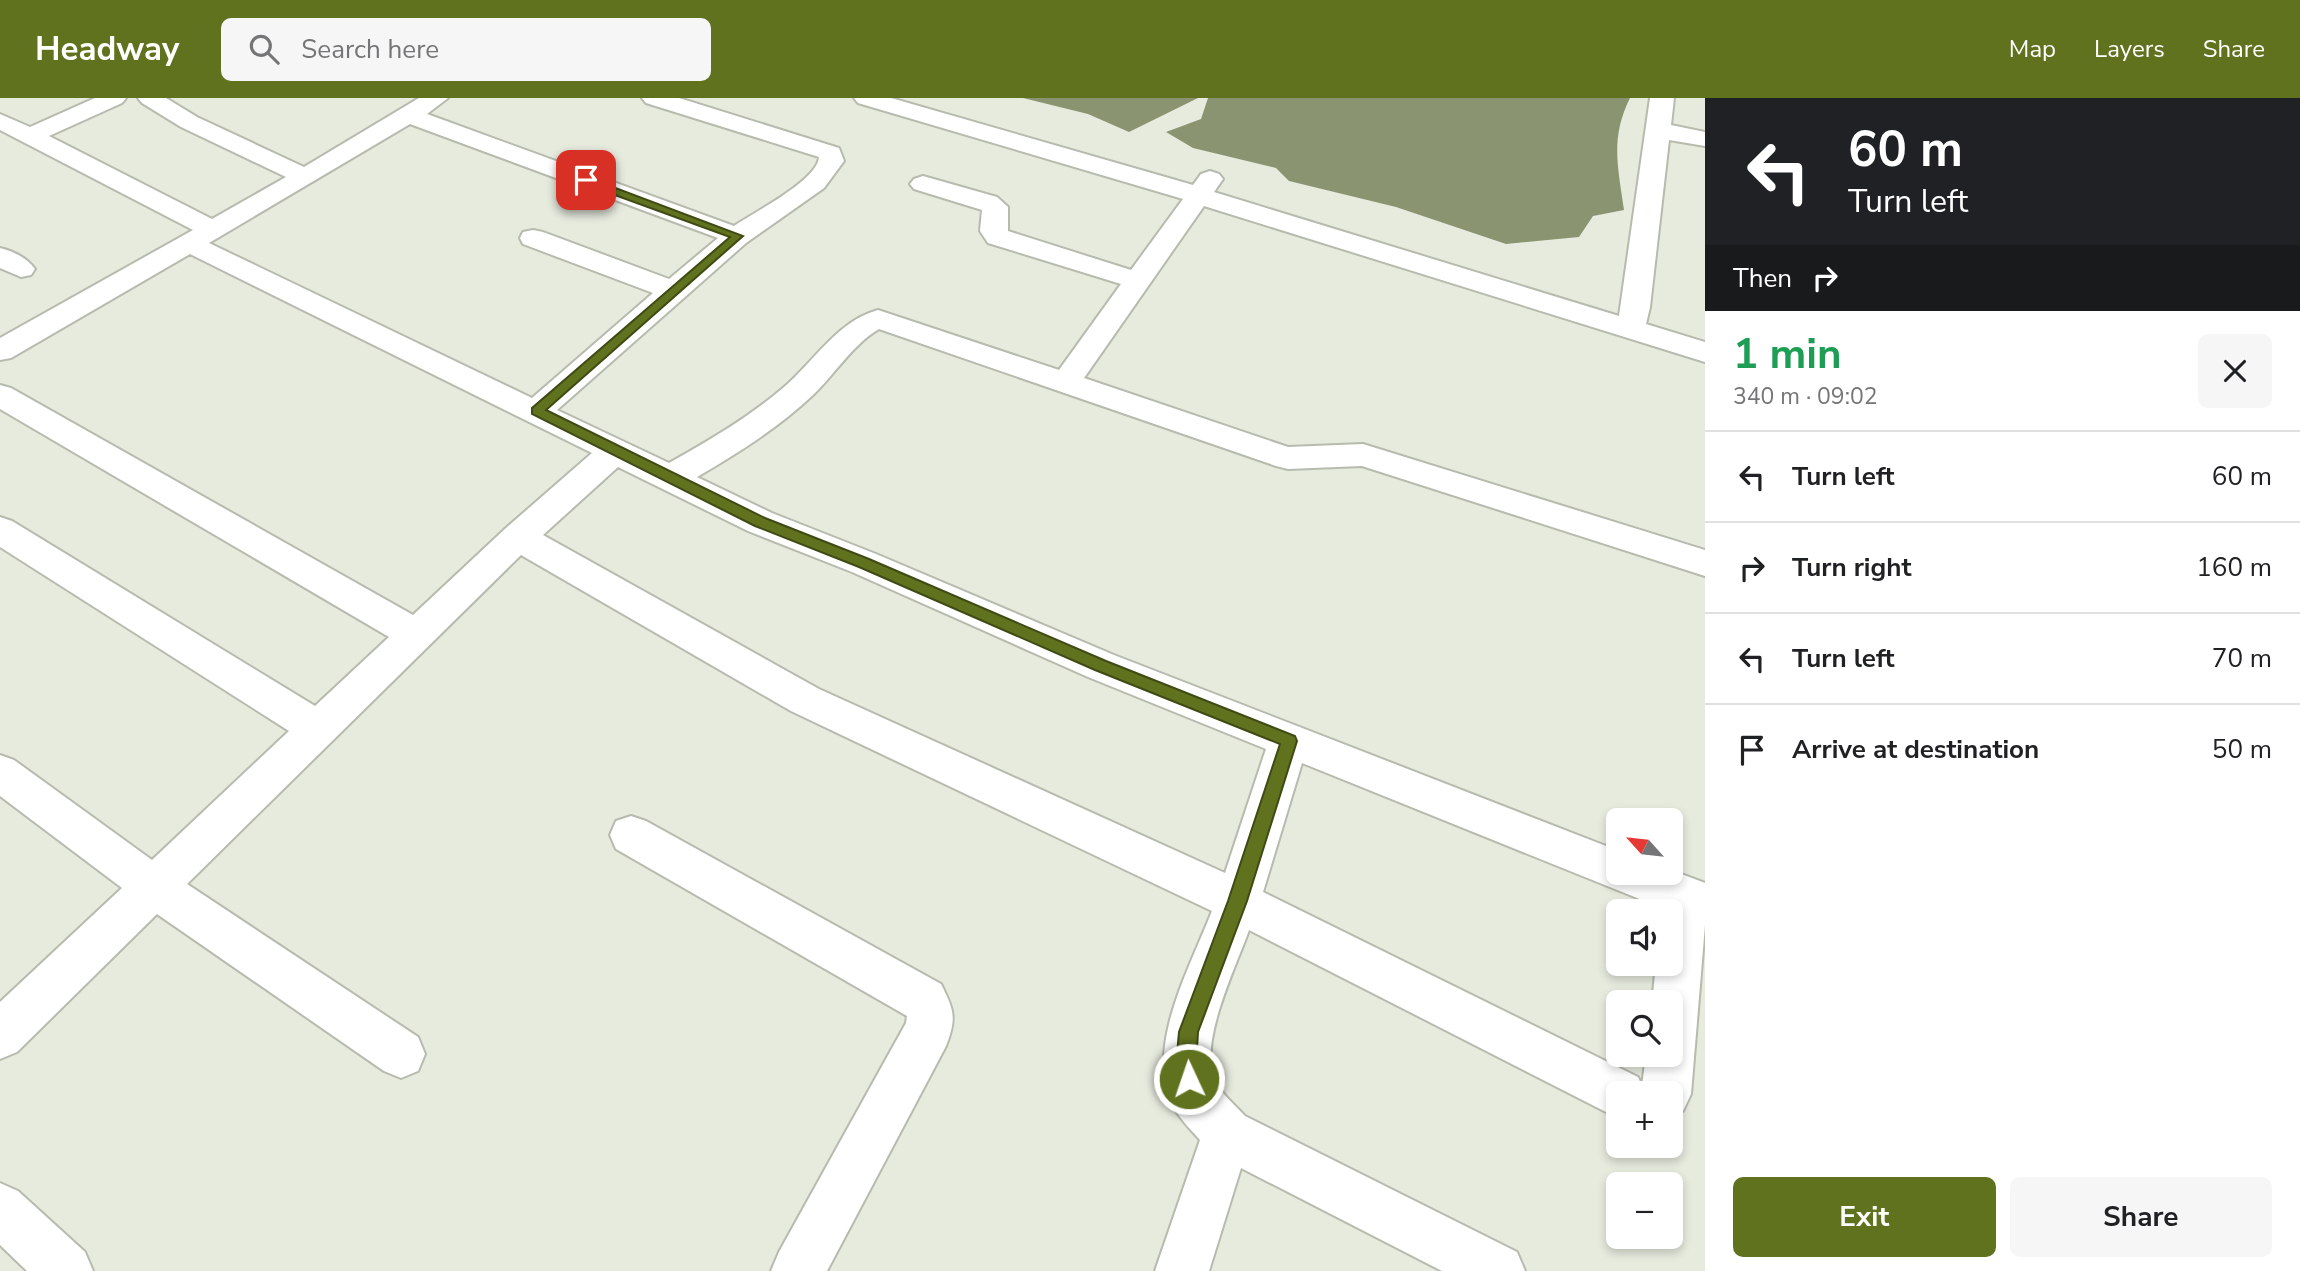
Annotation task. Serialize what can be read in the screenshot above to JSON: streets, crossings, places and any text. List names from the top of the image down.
{
  "north": "top left",
  "page": {
    "header": "Headway",
    "search": "Search here",
    "nav": ["Map", "Layers", "Share"],
    "turn": ["60 m", "Turn left"],
    "then": "Then",
    "heading": ["1 min", "340 m · 09:02"],
    "list": [
      {
        "name": "Turn left",
        "value": "60 m"
      },
      {
        "name": "Turn right",
        "value": "160 m"
      },
      {
        "name": "Turn left",
        "value": "70 m"
      },
      {
        "name": "Arrive at destination",
        "value": "50 m"
      }
    ],
    "map_buttons": ["+", "−"],
    "buttons": ["Exit", "Share"]
  }
}
